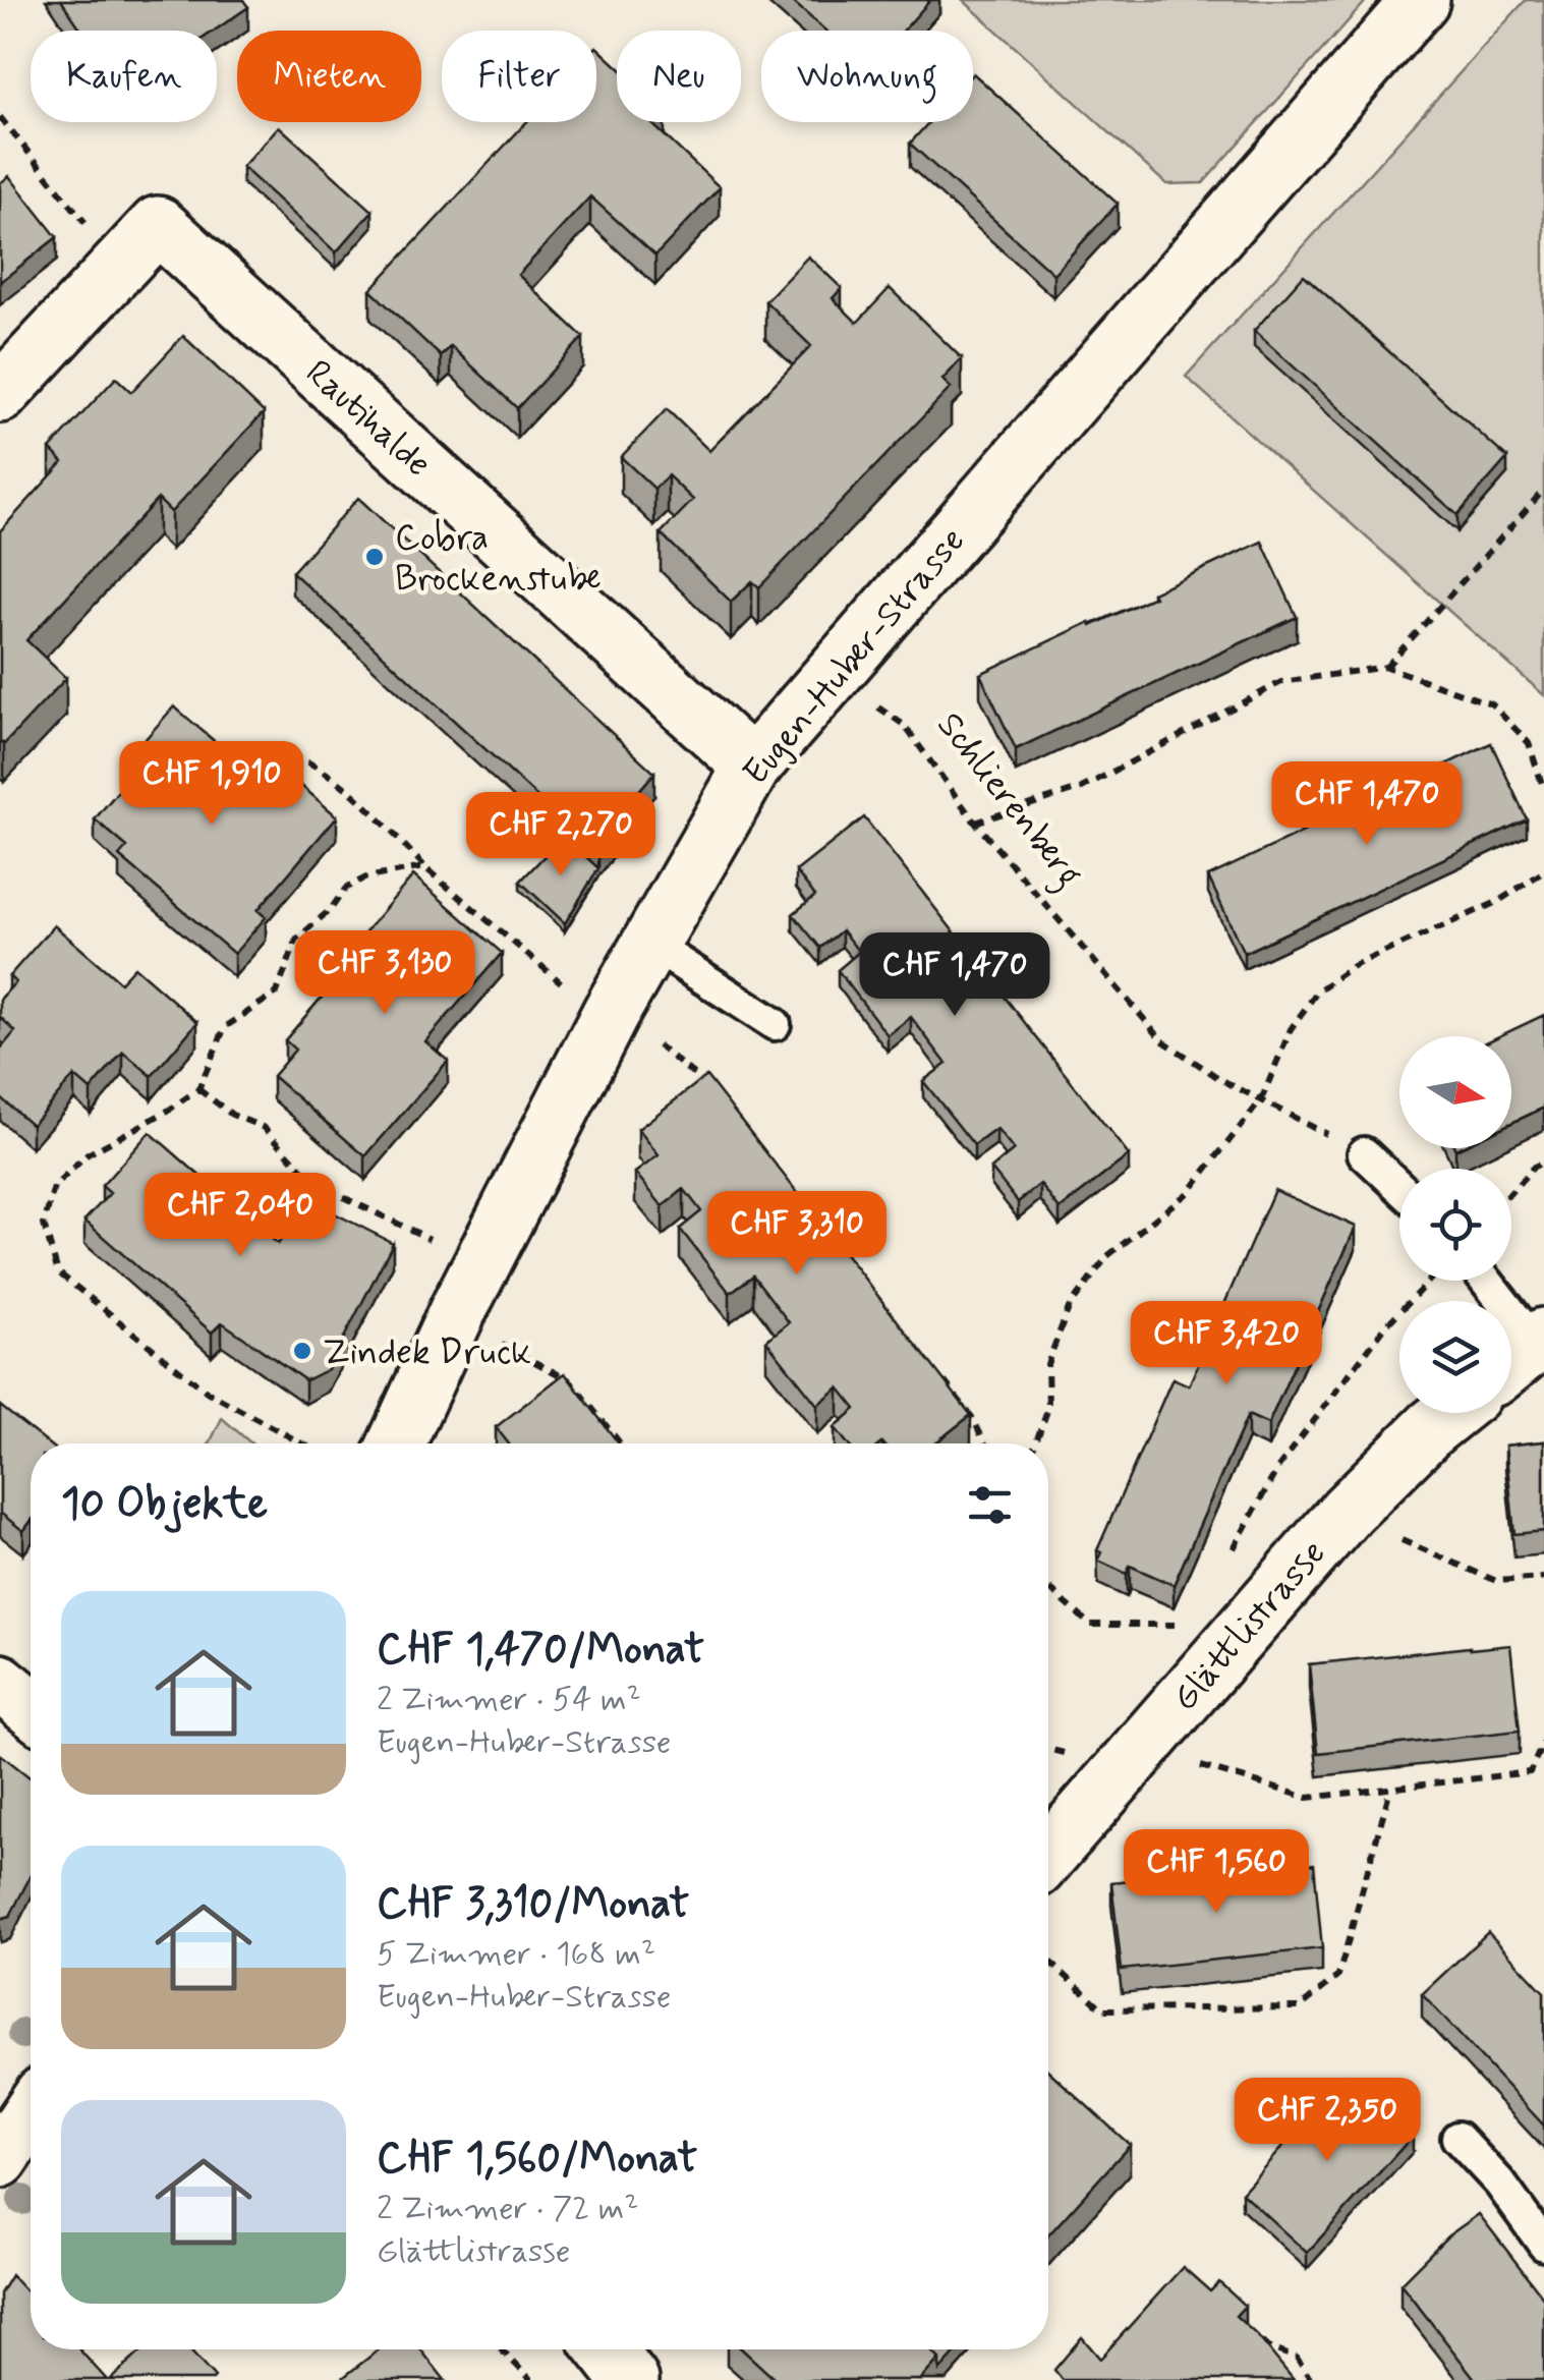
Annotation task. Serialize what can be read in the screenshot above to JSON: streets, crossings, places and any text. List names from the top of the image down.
{
  "streets": {
    "street": ["Rautihalde", "Eugen-Huber-Strasse", "Glättlistrasse"],
    "path": ["Schlierenberg"]
  },
  "crossings": [
    ["Rautihalde", "Eugen-Huber-Strasse"]
  ],
  "places": ["Cobra Brockenstube", "Zindek Druck"],
  "north": "right",
  "page": {
    "chip": [
      "Kaufen",
      "Mieten",
      "Filter",
      "Neu",
      "Wohnung"
    ],
    "price": [
      "CHF 1,910",
      "CHF 1,470",
      "CHF 2,270",
      "CHF 3,130",
      "CHF 1,470",
      "CHF 2,040",
      "CHF 3,310",
      "CHF 3,420",
      "CHF 1,560",
      "CHF 2,350"
    ],
    "heading": "10 Objekte",
    "list": [
      {
        "name": "CHF 1,470/Monat",
        "note": "2 Zimmer · 54 m² · Eugen-Huber-Strasse"
      },
      {
        "name": "CHF 3,310/Monat",
        "note": "5 Zimmer · 168 m² · Eugen-Huber-Strasse"
      },
      {
        "name": "CHF 1,560/Monat",
        "note": "2 Zimmer · 72 m² · Glättlistrasse"
      }
    ]
  }
}
